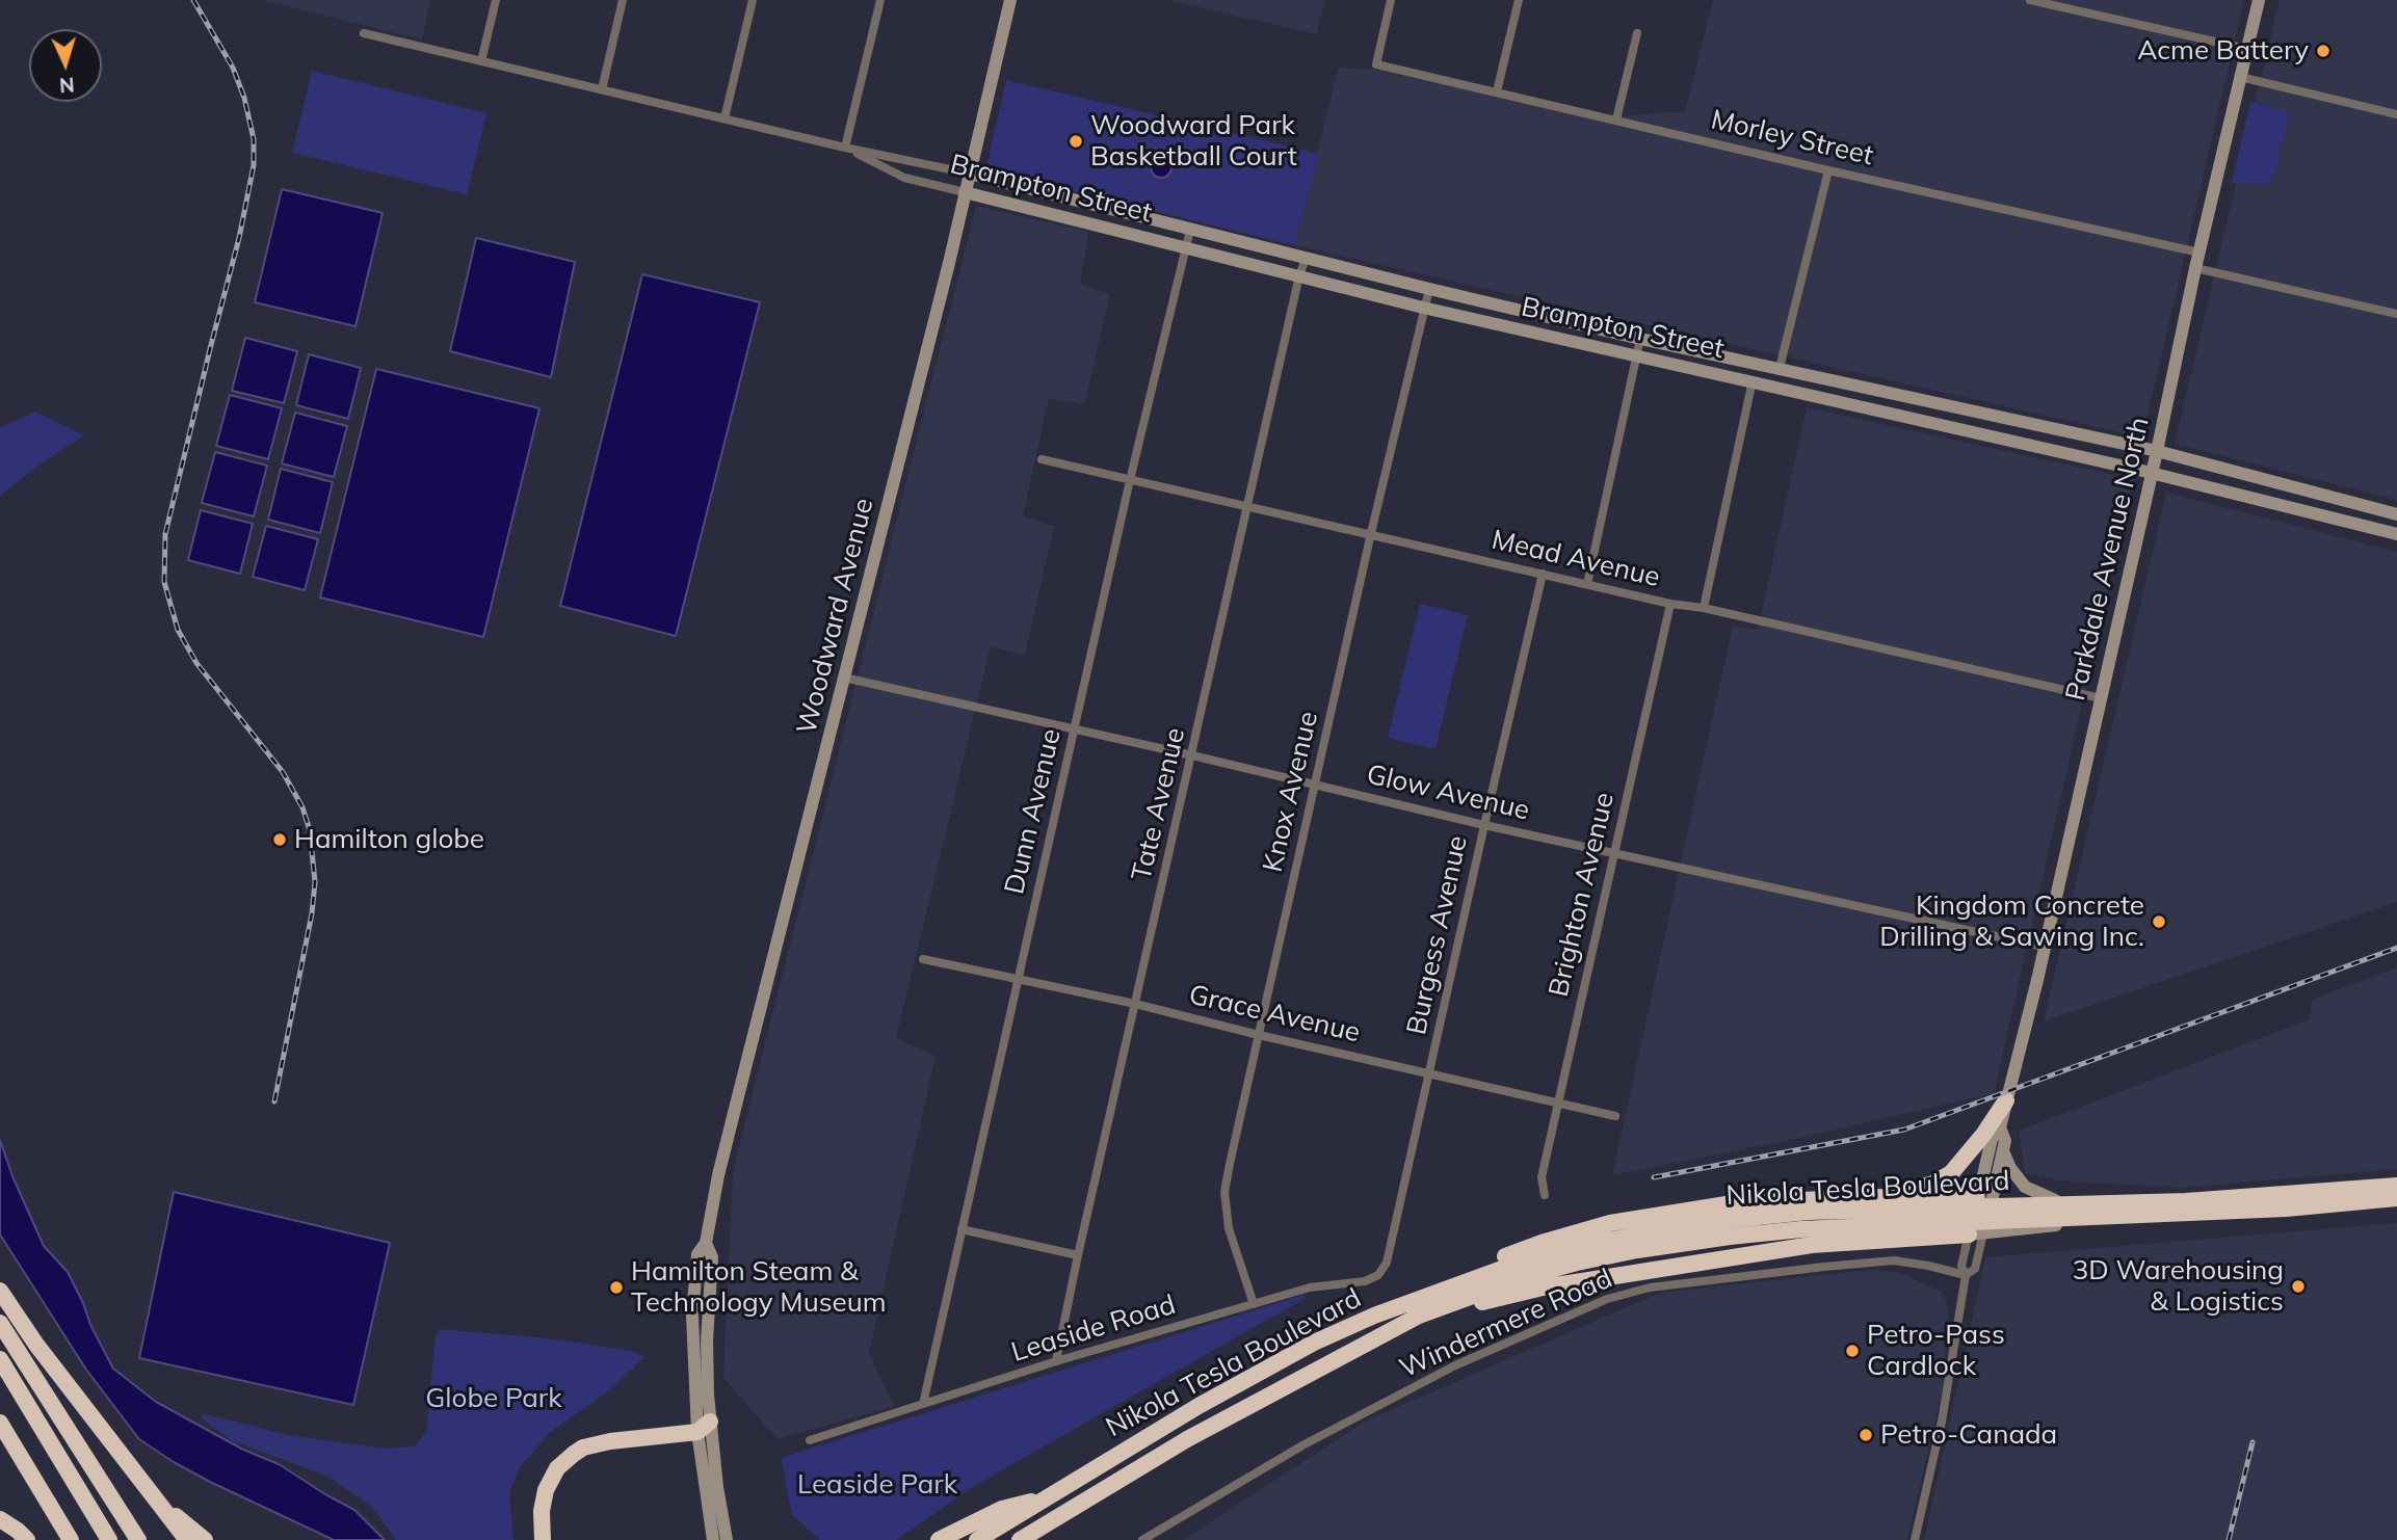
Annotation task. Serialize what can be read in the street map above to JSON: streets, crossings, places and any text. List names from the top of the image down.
{
  "streets": {
    "highway": ["Nikola Tesla Boulevard"],
    "main road": ["Brampton Street", "Parkdale Avenue North", "Woodward Avenue"],
    "street": [
      "Morley Street",
      "Mead Avenue",
      "Knox Avenue",
      "Glow Avenue",
      "Tate Avenue",
      "Dunn Avenue",
      "Brighton Avenue",
      "Burgess Avenue",
      "Grace Avenue",
      "Windermere Road",
      "Leaside Road"
    ]
  },
  "crossings": [
    ["Morley Street", "Parkdale Avenue North"],
    ["Brampton Street", "Parkdale Avenue North"],
    ["Brampton Street", "Woodward Avenue"],
    ["Brampton Street", "Knox Avenue"],
    ["Brampton Street", "Tate Avenue"],
    ["Brampton Street", "Dunn Avenue"],
    ["Mead Avenue", "Parkdale Avenue North"],
    ["Mead Avenue", "Knox Avenue"],
    ["Mead Avenue", "Tate Avenue"],
    ["Mead Avenue", "Dunn Avenue"],
    ["Mead Avenue", "Brighton Avenue"],
    ["Mead Avenue", "Burgess Avenue"],
    ["Parkdale Avenue North", "Glow Avenue"],
    ["Parkdale Avenue North", "Windermere Road"],
    ["Woodward Avenue", "Glow Avenue"],
    ["Knox Avenue", "Glow Avenue"],
    ["Knox Avenue", "Grace Avenue"],
    ["Knox Avenue", "Leaside Road"],
    ["Glow Avenue", "Tate Avenue"],
    ["Glow Avenue", "Dunn Avenue"],
    ["Glow Avenue", "Brighton Avenue"],
    ["Glow Avenue", "Burgess Avenue"],
    ["Tate Avenue", "Grace Avenue"],
    ["Tate Avenue", "Leaside Road"],
    ["Dunn Avenue", "Grace Avenue"],
    ["Dunn Avenue", "Leaside Road"],
    ["Brighton Avenue", "Grace Avenue"],
    ["Burgess Avenue", "Grace Avenue"],
    ["Burgess Avenue", "Leaside Road"]
  ],
  "parks": ["Globe Park", "Leaside Park"],
  "places": [
    "Acme Battery",
    "Woodward Park Basketball Court",
    "Hamilton globe",
    "Kingdom Concrete Drilling & Sawing Inc.",
    "3D Warehousing & Logistics",
    "Hamilton Steam & Technology Museum",
    "Petro-Pass Cardlock",
    "Petro-Canada"
  ],
  "north": "bottom"
}
